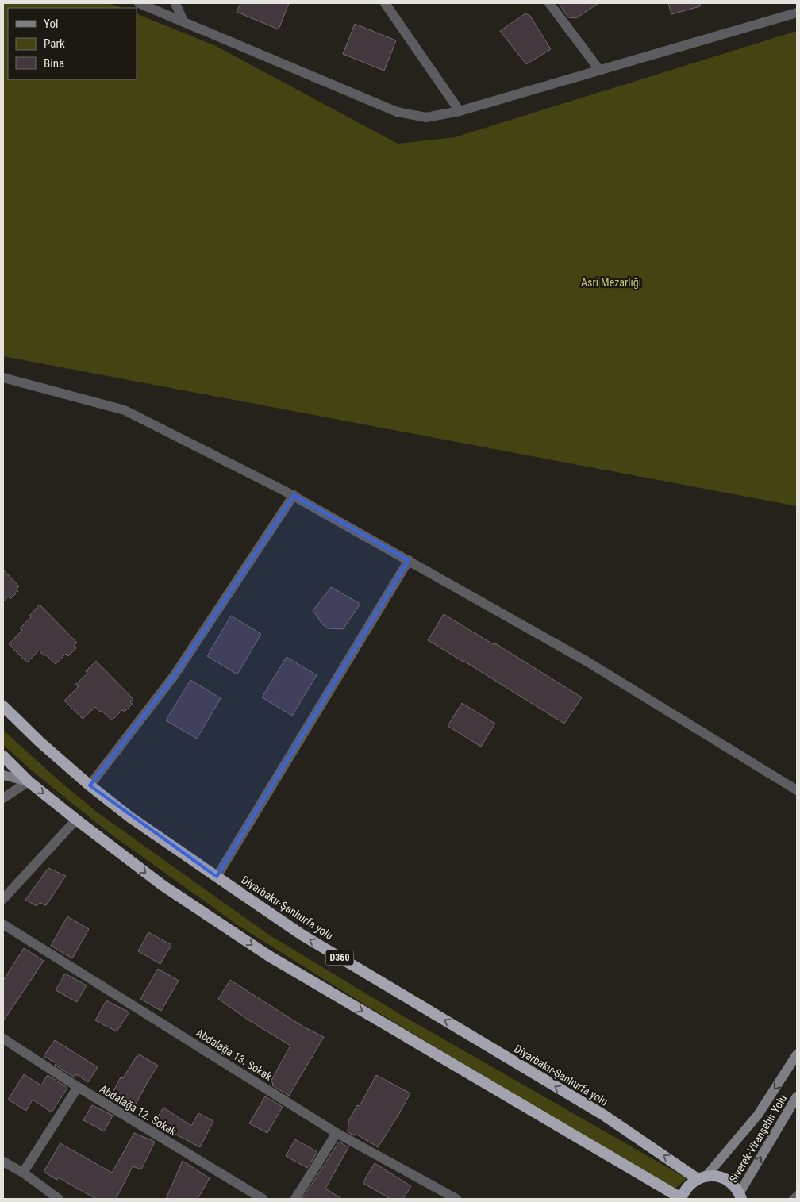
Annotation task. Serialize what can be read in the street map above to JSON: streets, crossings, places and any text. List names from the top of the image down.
{
  "streets": {
    "highway": ["Diyarbakır-Şanlıurfa yolu", "D360"],
    "main road": ["Siverek-Viranşehir Yolu"],
    "street": ["Abdalağa 13. Sokak", "Abdalağa 12. Sokak"]
  },
  "crossings": [
    ["Diyarbakır-Şanlıurfa yolu", "Siverek-Viranşehir Yolu"]
  ],
  "parks": ["Asri Mezarlığı"],
  "legend": ["Yol", "Park", "Bina"]
}
